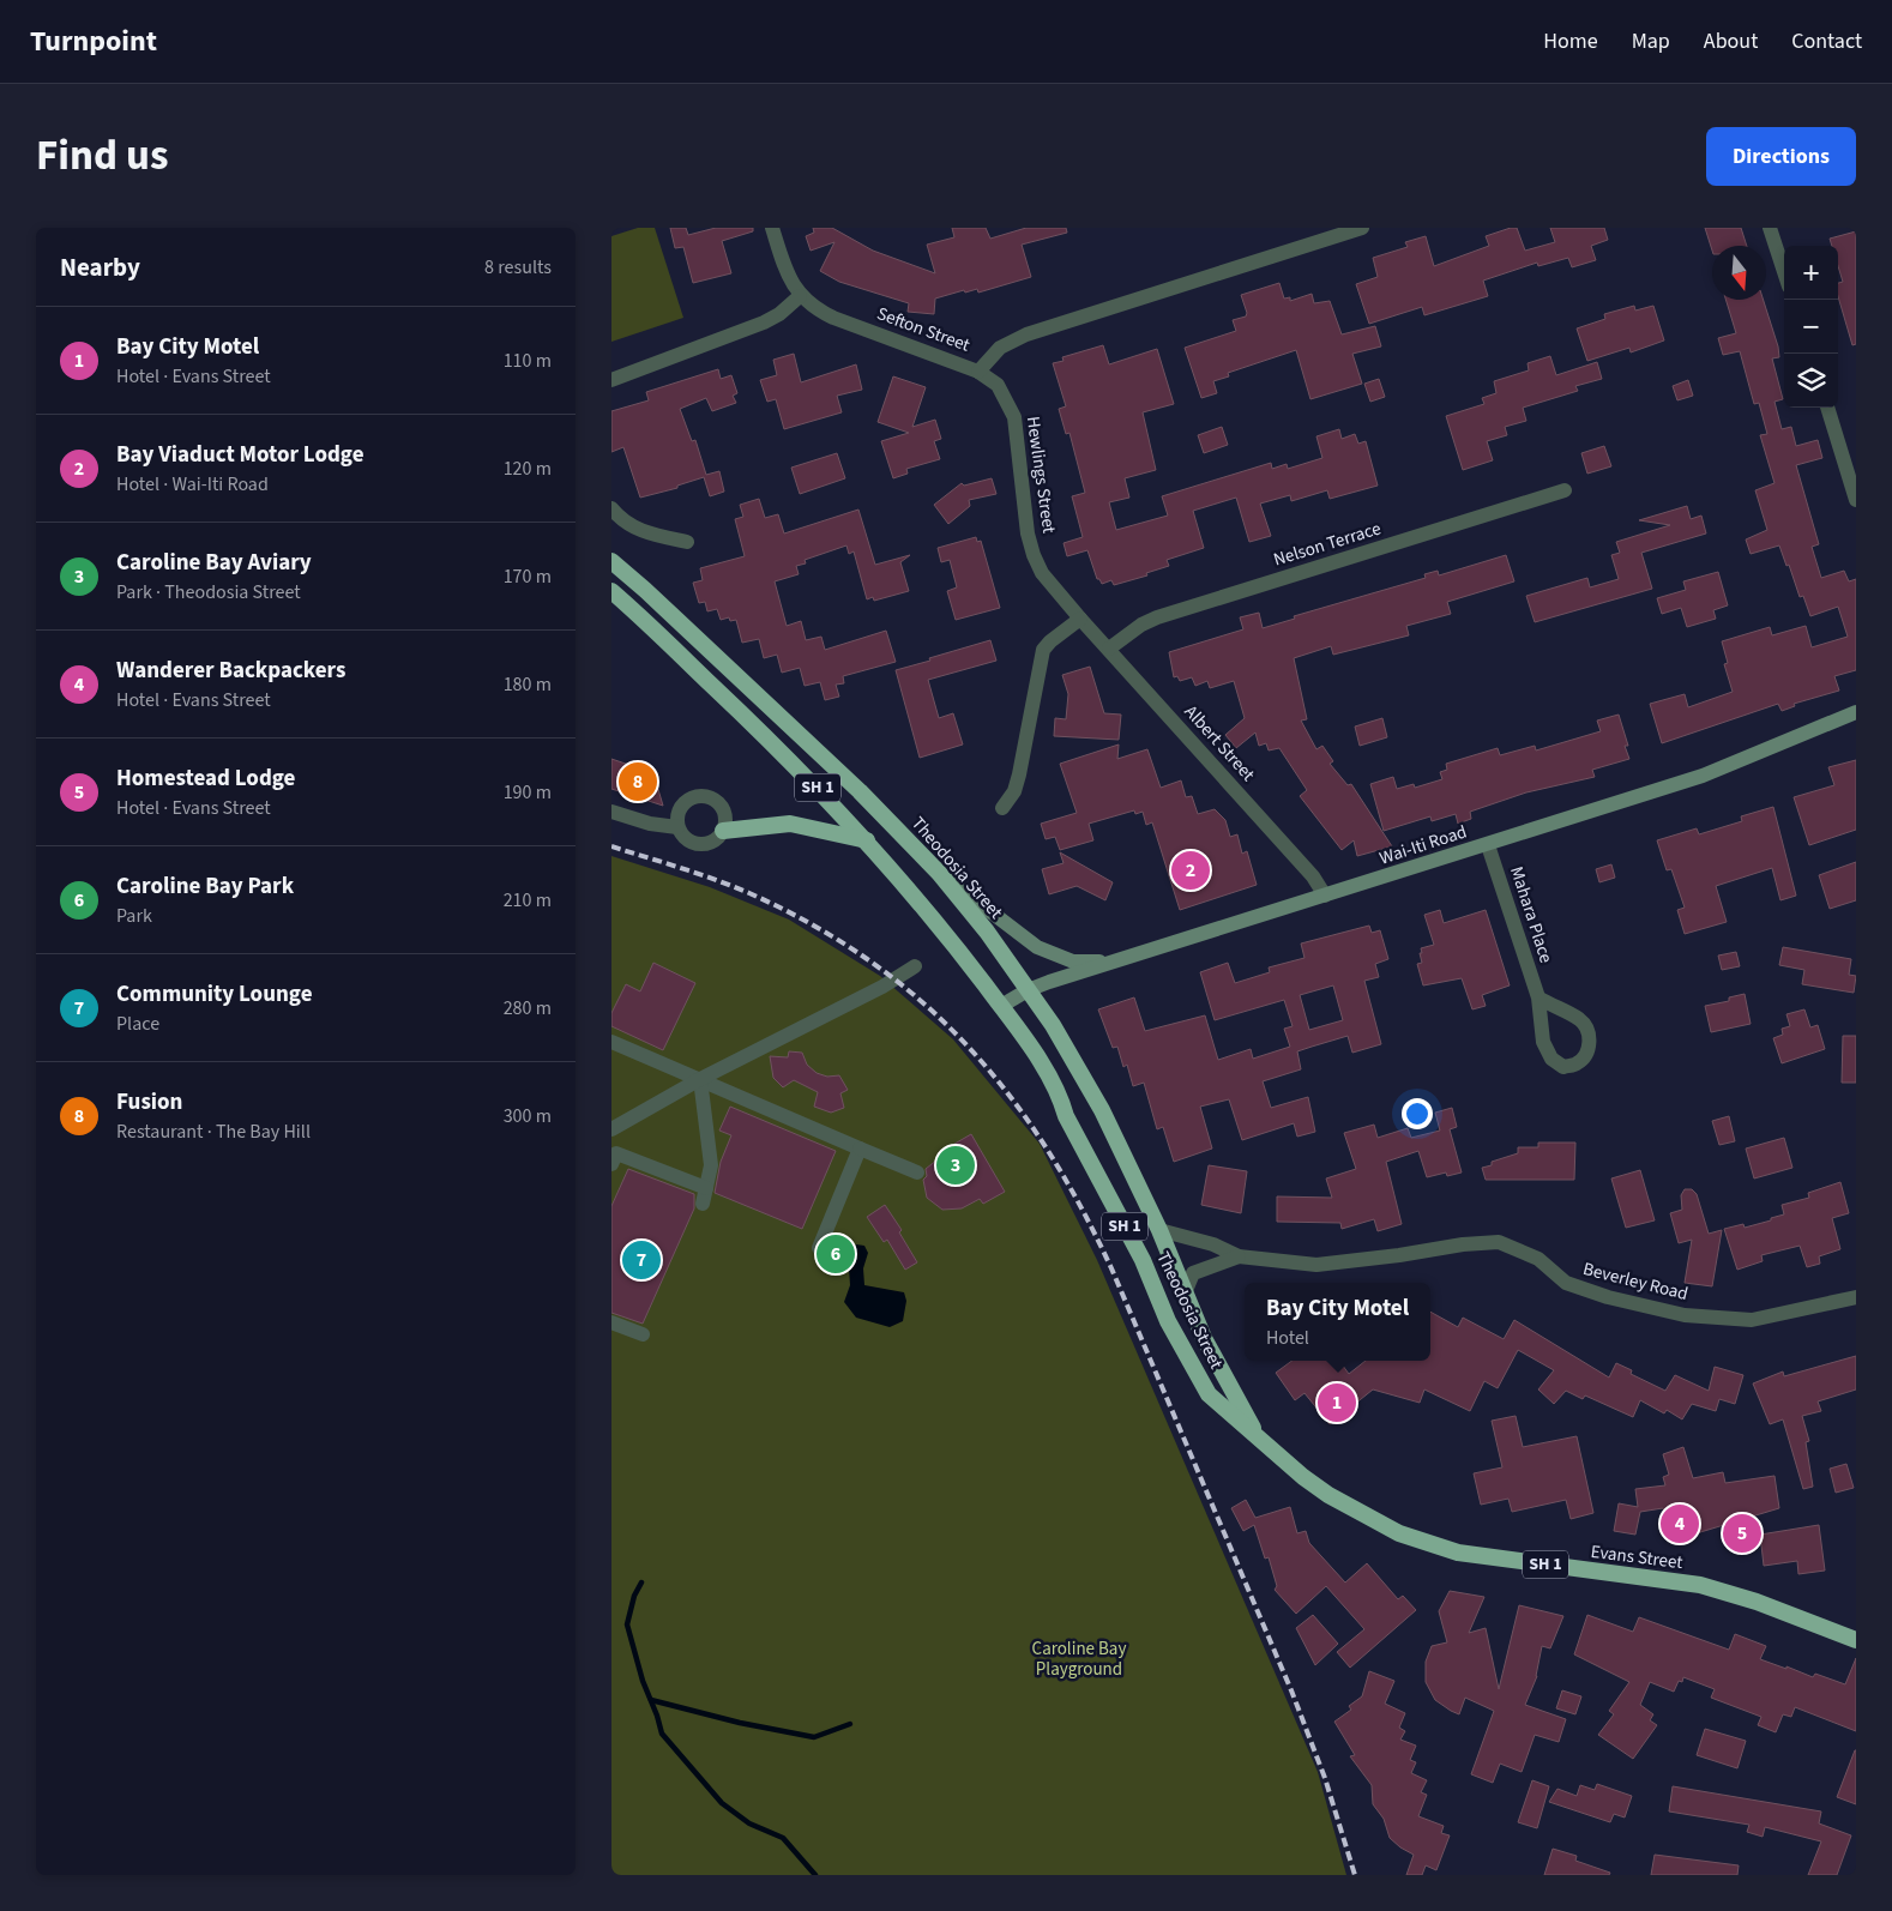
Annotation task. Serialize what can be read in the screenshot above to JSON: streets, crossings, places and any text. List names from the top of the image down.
{
  "streets": {
    "highway": ["SH 1", "Theodosia Street", "Evans Street"],
    "main road": ["Wai-Iti Road"],
    "street": [
      "Sefton Street",
      "Hewlings Street",
      "Nelson Terrace",
      "Albert Street",
      "Mahara Place",
      "Beverley Road"
    ]
  },
  "crossings": [
    ["Sefton Street", "Hewlings Street"],
    ["Hewlings Street", "Albert Street"],
    ["Nelson Terrace", "Albert Street"],
    ["Albert Street", "Wai-Iti Road"],
    ["Wai-Iti Road", "Theodosia Street"],
    ["Wai-Iti Road", "Mahara Place"],
    ["Theodosia Street", "Beverley Road"],
    ["Theodosia Street", "Evans Street"]
  ],
  "parks": ["Caroline Bay Playground"],
  "north": "bottom",
  "page": {
    "header": "Turnpoint",
    "nav": [
      "Home",
      "Map",
      "About",
      "Contact"
    ],
    "title": "Find us",
    "buttons": "Directions",
    "heading": ["Nearby", "8 results"],
    "map_buttons": ["+", "−"],
    "list": [
      {
        "mark": "1",
        "name": "Bay City Motel",
        "note": "Hotel · Evans Street",
        "value": "110 m"
      },
      {
        "mark": "2",
        "name": "Bay Viaduct Motor Lodge",
        "note": "Hotel · Wai-Iti Road",
        "value": "120 m"
      },
      {
        "mark": "3",
        "name": "Caroline Bay Aviary",
        "note": "Park · Theodosia Street",
        "value": "170 m"
      },
      {
        "mark": "4",
        "name": "Wanderer Backpackers",
        "note": "Hotel · Evans Street",
        "value": "180 m"
      },
      {
        "mark": "5",
        "name": "Homestead Lodge",
        "note": "Hotel · Evans Street",
        "value": "190 m"
      },
      {
        "mark": "6",
        "name": "Caroline Bay Park",
        "note": "Park",
        "value": "210 m"
      },
      {
        "mark": "7",
        "name": "Community Lounge",
        "note": "Place",
        "value": "280 m"
      },
      {
        "mark": "8",
        "name": "Fusion",
        "note": "Restaurant · The Bay Hill",
        "value": "300 m"
      }
    ],
    "pins": [
      "8",
      "2",
      "3",
      "6",
      "7",
      "1",
      "4",
      "5"
    ],
    "popup": ["Bay City Motel", "Hotel"]
  }
}
